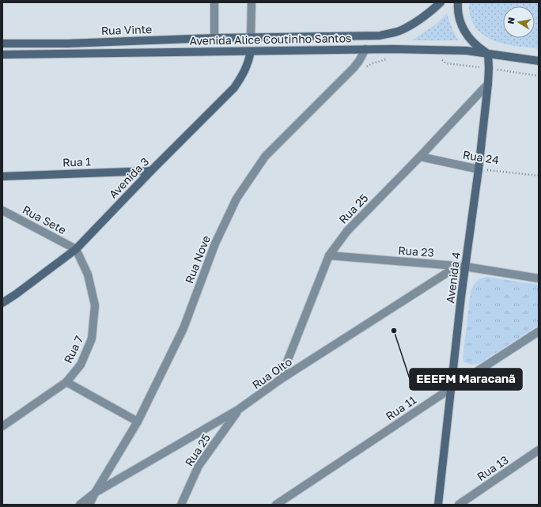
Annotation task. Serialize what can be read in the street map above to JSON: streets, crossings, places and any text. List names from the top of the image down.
{
  "streets": {
    "main road": [
      "Rua Vinte",
      "Avenida Alice Coutinho Santos",
      "Rua 1",
      "Avenida 3",
      "Avenida 4"
    ],
    "street": [
      "Rua 24",
      "Rua 25",
      "Rua Sete",
      "Rua 23",
      "Rua Nove",
      "Rua 7",
      "Rua Oito",
      "Rua 11",
      "Rua 13"
    ]
  },
  "crossings": [
    ["Avenida Alice Coutinho Santos", "Avenida 3"],
    ["Avenida Alice Coutinho Santos", "Rua Nove"],
    ["Avenida Alice Coutinho Santos", "Avenida 4"],
    ["Rua 24", "Rua 25"],
    ["Rua 24", "Avenida 4"],
    ["Rua 1", "Avenida 3"],
    ["Avenida 3", "Rua Sete"],
    ["Avenida 3", "Rua 7"],
    ["Rua 25", "Rua 23"],
    ["Rua 25", "Avenida 4"],
    ["Rua 25", "Rua Oito"],
    ["Rua Sete", "Rua 7"],
    ["Rua 23", "Avenida 4"],
    ["Rua 23", "Rua Oito"],
    ["Rua Nove", "Rua Oito"],
    ["Avenida 4", "Rua Oito"],
    ["Avenida 4", "Rua 11"]
  ],
  "places": ["EEEFM Maracanã"],
  "north": "left"
}
